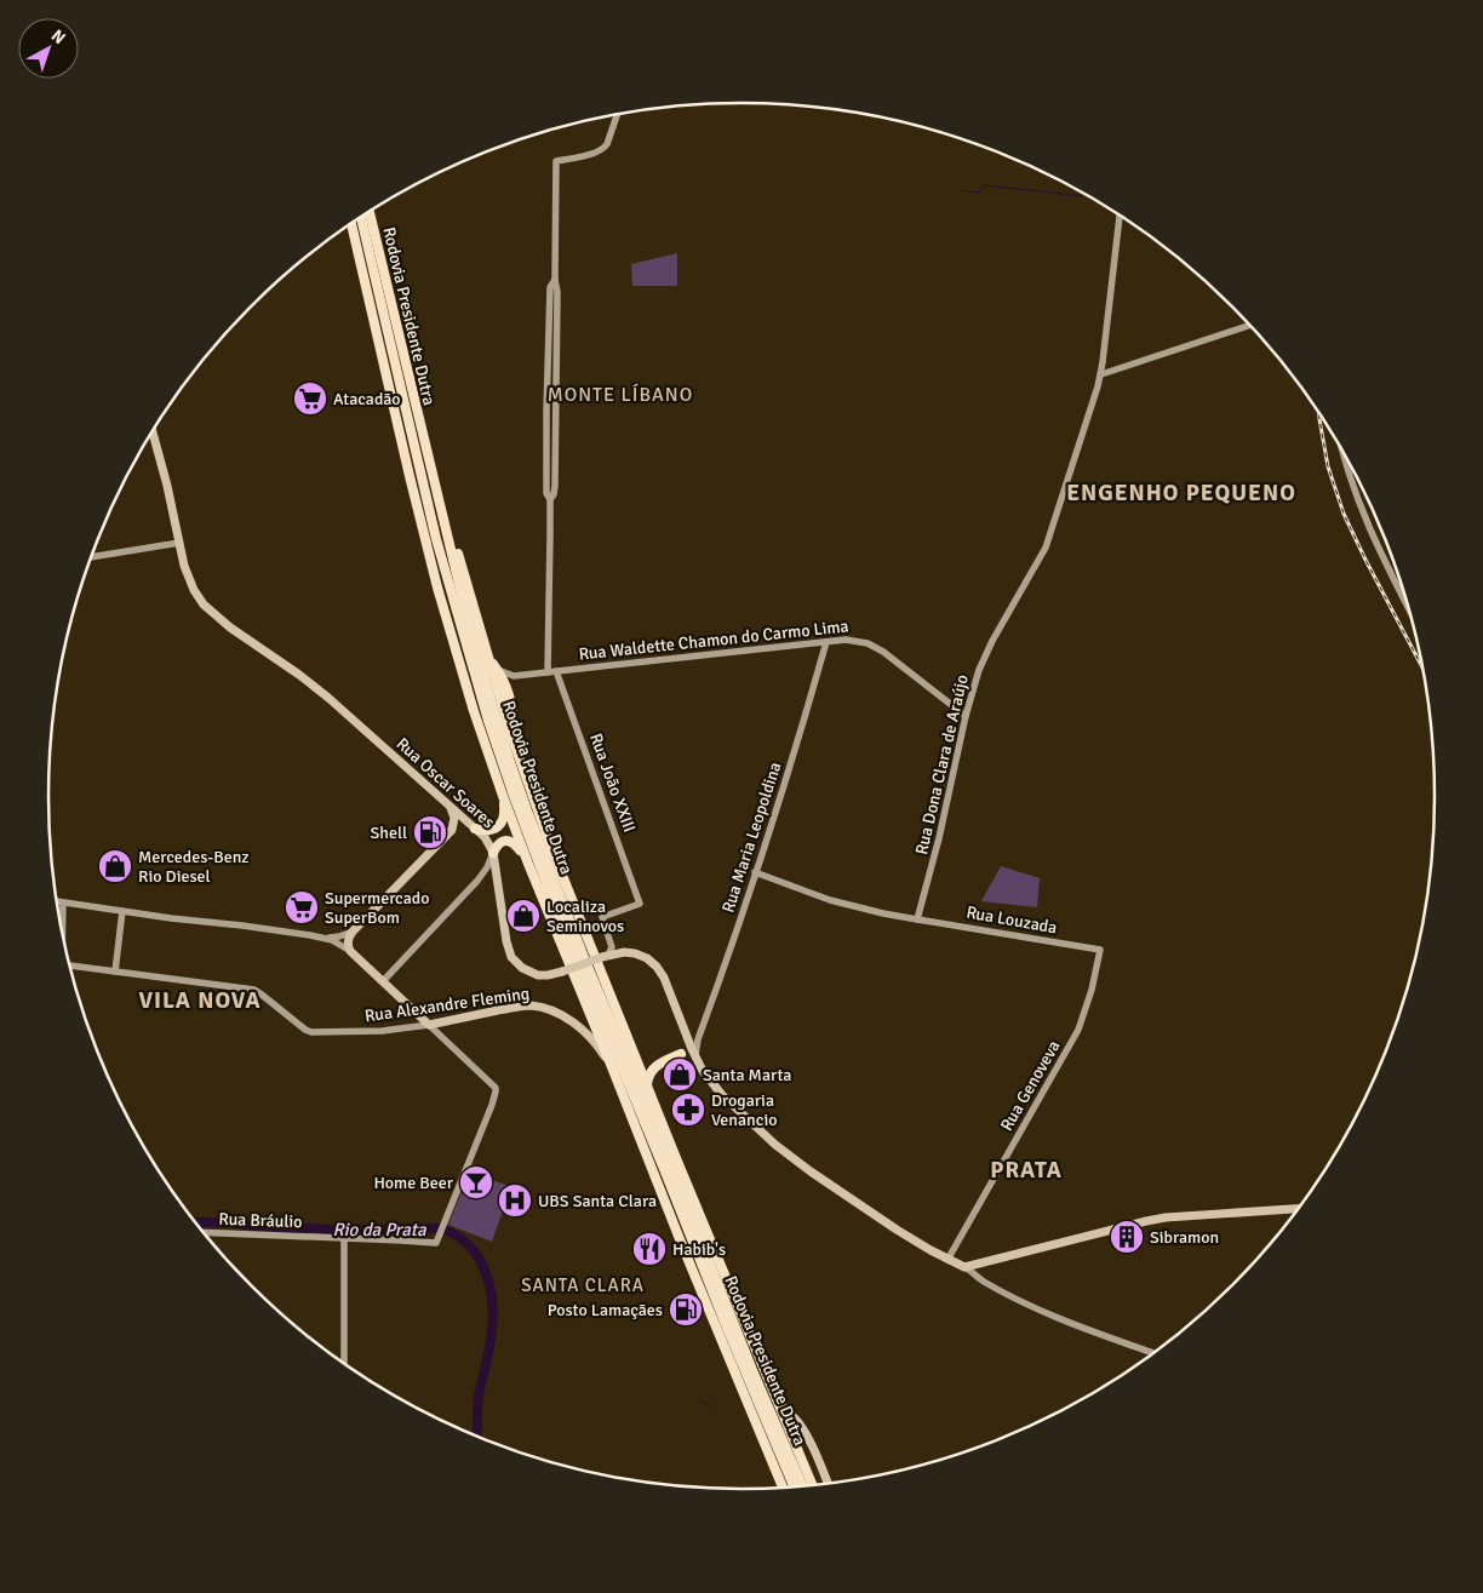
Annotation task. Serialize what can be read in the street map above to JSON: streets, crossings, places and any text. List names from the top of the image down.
{
  "streets": {
    "highway": ["Rodovia Presidente Dutra"],
    "main road": ["Rua Oscar Soares", "Rua Alexandre Fleming"],
    "street": [
      "Rua Waldette Chamon do Carmo Lima",
      "Rua Dona Clara de Araújo",
      "Rua João XXIII",
      "Rua Maria Leopoldina",
      "Rua Louzada",
      "Rua Genoveva",
      "Rua Bráulio"
    ]
  },
  "crossings": [
    ["Rua Waldette Chamon do Carmo Lima", "Rua Dona Clara de Araújo"],
    ["Rua Waldette Chamon do Carmo Lima", "Rua João XXIII"],
    ["Rua Waldette Chamon do Carmo Lima", "Rua Maria Leopoldina"],
    ["Rua Dona Clara de Araújo", "Rua Louzada"],
    ["Rua Oscar Soares", "Rua João XXIII"],
    ["Rua Oscar Soares", "Rua Maria Leopoldina"],
    ["Rua Oscar Soares", "Rua Genoveva"],
    ["Rua Maria Leopoldina", "Rua Louzada"],
    ["Rua Louzada", "Rua Genoveva"],
    ["Rua Alexandre Fleming", "Rua Bráulio"]
  ],
  "districts": [
    "MONTE LÍBANO",
    "ENGENHO PEQUENO",
    "VILA NOVA",
    "PRATA",
    "SANTA CLARA"
  ],
  "water": ["Rio da Prata"],
  "places": {
    "supermarket": ["Atacadão", "Supermercado SuperBom"],
    "fuel station": ["Shell", "Posto Lamaçães"],
    "shop": ["Mercedes-Benz Rio Diesel", "Localiza Seminovos", "Santa Marta"],
    "pharmacy": ["Drogaria Venancio"],
    "bar": ["Home Beer"],
    "hospital": ["UBS Santa Clara"],
    "building": ["Sibramon"],
    "restaurant": ["Habib's"]
  },
  "north": "top right"
}
